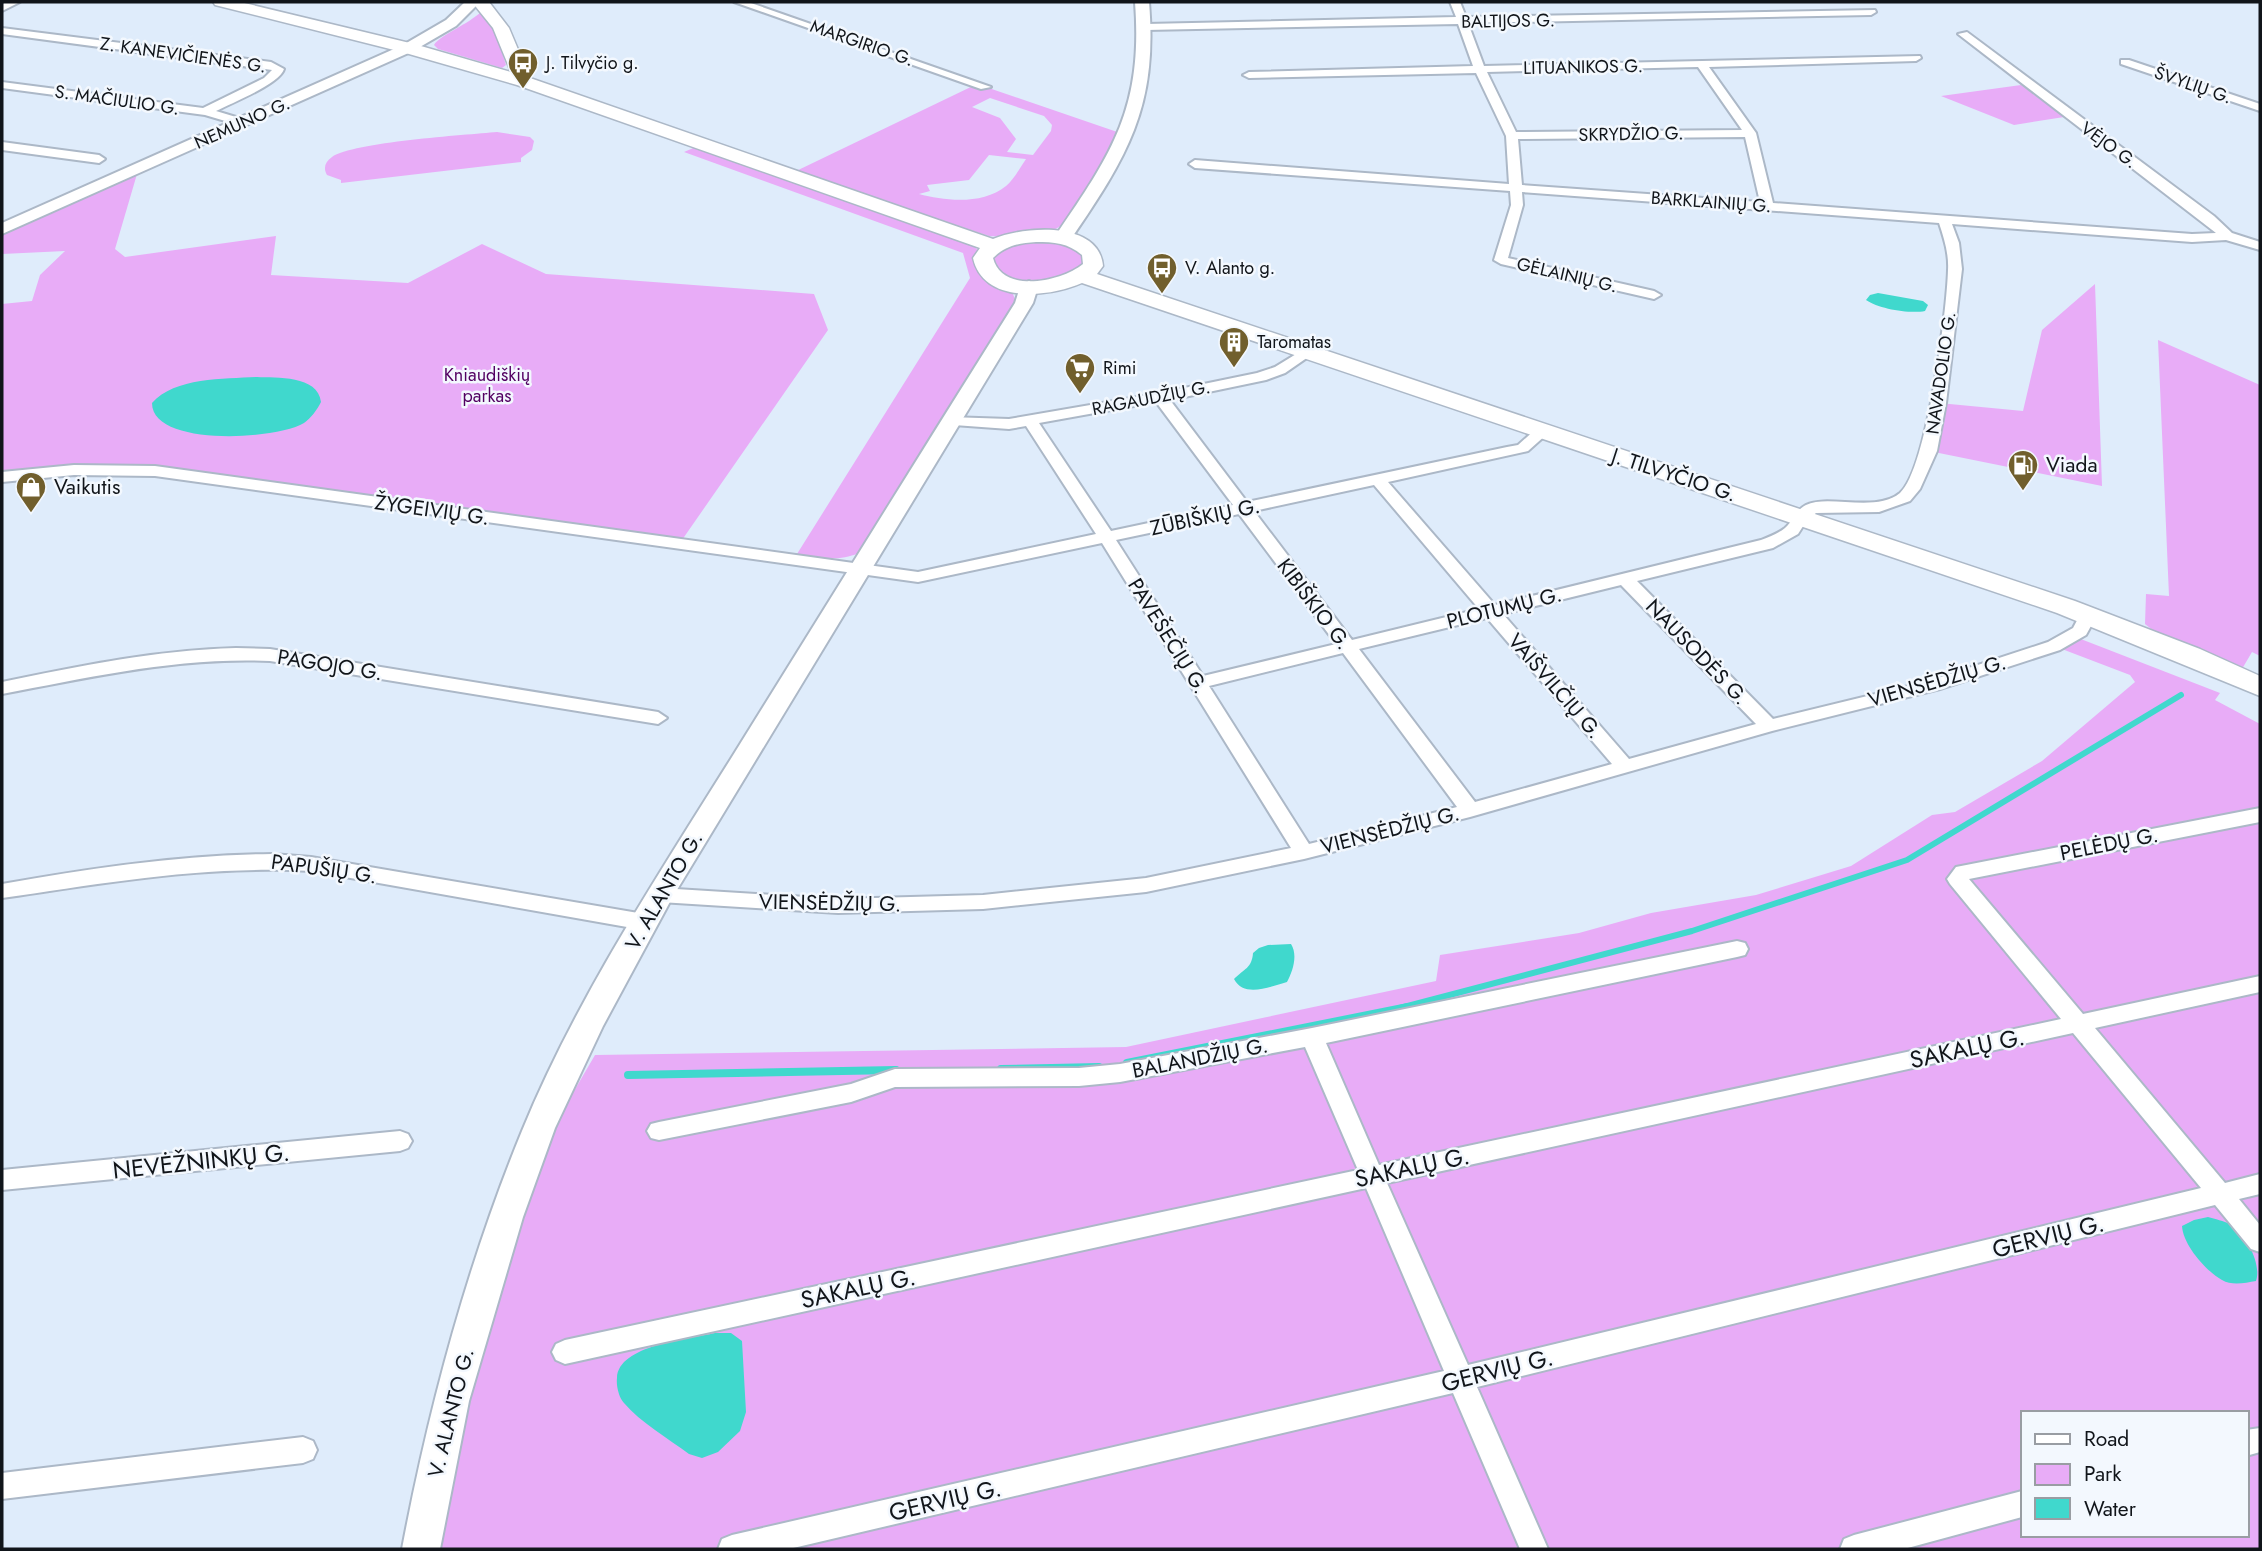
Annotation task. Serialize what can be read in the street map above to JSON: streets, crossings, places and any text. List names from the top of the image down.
{
  "streets": {
    "main road": ["NEMUNO G.", "J. TILVYČIO G.", "V. ALANTO G."],
    "street": [
      "BALTIJOS G.",
      "MARGIRIO G.",
      "Z. KANEVIČIENĖS G.",
      "LITUANIKOS G.",
      "ŠVYLIŲ G.",
      "S. MAČIULIO G.",
      "SKRYDŽIO G.",
      "VĖJO G.",
      "BARKLAINIŲ G.",
      "GĖLAINIŲ G.",
      "NAVADOLIO G.",
      "RAGAUDŽIŲ G.",
      "ŽYGEIVIŲ G.",
      "ZŪBIŠKIŲ G.",
      "KIBIŠKIO G.",
      "PLOTUMŲ G.",
      "PAVEŠEČIŲ G.",
      "NAUSODĖS G.",
      "PAGOJO G.",
      "VIENSĖDŽIŲ G.",
      "VAIŠVILČIŲ G.",
      "PELĖDŲ G.",
      "PAPUŠIŲ G.",
      "SAKALŲ G.",
      "BALANDŽIŲ G.",
      "NEVĖŽNINKŲ G.",
      "GERVIŲ G."
    ]
  },
  "crossings": [
    ["BALTIJOS G.", "GĖLAINIŲ G."],
    ["Z. KANEVIČIENĖS G.", "S. MAČIULIO G."],
    ["LITUANIKOS G.", "GĖLAINIŲ G."],
    ["S. MAČIULIO G.", "NEMUNO G."],
    ["SKRYDŽIO G.", "GĖLAINIŲ G."],
    ["VĖJO G.", "BARKLAINIŲ G."],
    ["BARKLAINIŲ G.", "GĖLAINIŲ G."],
    ["BARKLAINIŲ G.", "NAVADOLIO G."],
    ["NAVADOLIO G.", "J. TILVYČIO G."],
    ["NAVADOLIO G.", "PLOTUMŲ G."],
    ["RAGAUDŽIŲ G.", "J. TILVYČIO G."],
    ["RAGAUDŽIŲ G.", "KIBIŠKIO G."],
    ["RAGAUDŽIŲ G.", "PAVEŠEČIŲ G."],
    ["RAGAUDŽIŲ G.", "V. ALANTO G."],
    ["J. TILVYČIO G.", "ZŪBIŠKIŲ G."],
    ["J. TILVYČIO G.", "PLOTUMŲ G."],
    ["J. TILVYČIO G.", "VIENSĖDŽIŲ G."],
    ["ŽYGEIVIŲ G.", "ZŪBIŠKIŲ G."],
    ["ŽYGEIVIŲ G.", "V. ALANTO G."],
    ["ZŪBIŠKIŲ G.", "KIBIŠKIO G."],
    ["ZŪBIŠKIŲ G.", "PAVEŠEČIŲ G."],
    ["ZŪBIŠKIŲ G.", "VAIŠVILČIŲ G."],
    ["ZŪBIŠKIŲ G.", "V. ALANTO G."],
    ["KIBIŠKIO G.", "PLOTUMŲ G."],
    ["KIBIŠKIO G.", "VIENSĖDŽIŲ G."],
    ["PLOTUMŲ G.", "PAVEŠEČIŲ G."],
    ["PLOTUMŲ G.", "NAUSODĖS G."],
    ["PLOTUMŲ G.", "VAIŠVILČIŲ G."],
    ["PAVEŠEČIŲ G.", "VIENSĖDŽIŲ G."],
    ["NAUSODĖS G.", "VIENSĖDŽIŲ G."],
    ["VIENSĖDŽIŲ G.", "VAIŠVILČIŲ G."],
    ["VIENSĖDŽIŲ G.", "V. ALANTO G."],
    ["PELĖDŲ G.", "SAKALŲ G."],
    ["PAPUŠIŲ G.", "V. ALANTO G."]
  ],
  "parks": ["Kniaudiškių parkas"],
  "places": {
    "bus stop": ["J. Tilvyčio g.", "V. Alanto g."],
    "building": ["Taromatas"],
    "supermarket": ["Rimi"],
    "fuel station": ["Viada"],
    "shop": ["Vaikutis"]
  },
  "legend": ["Road", "Park", "Water"]
}
